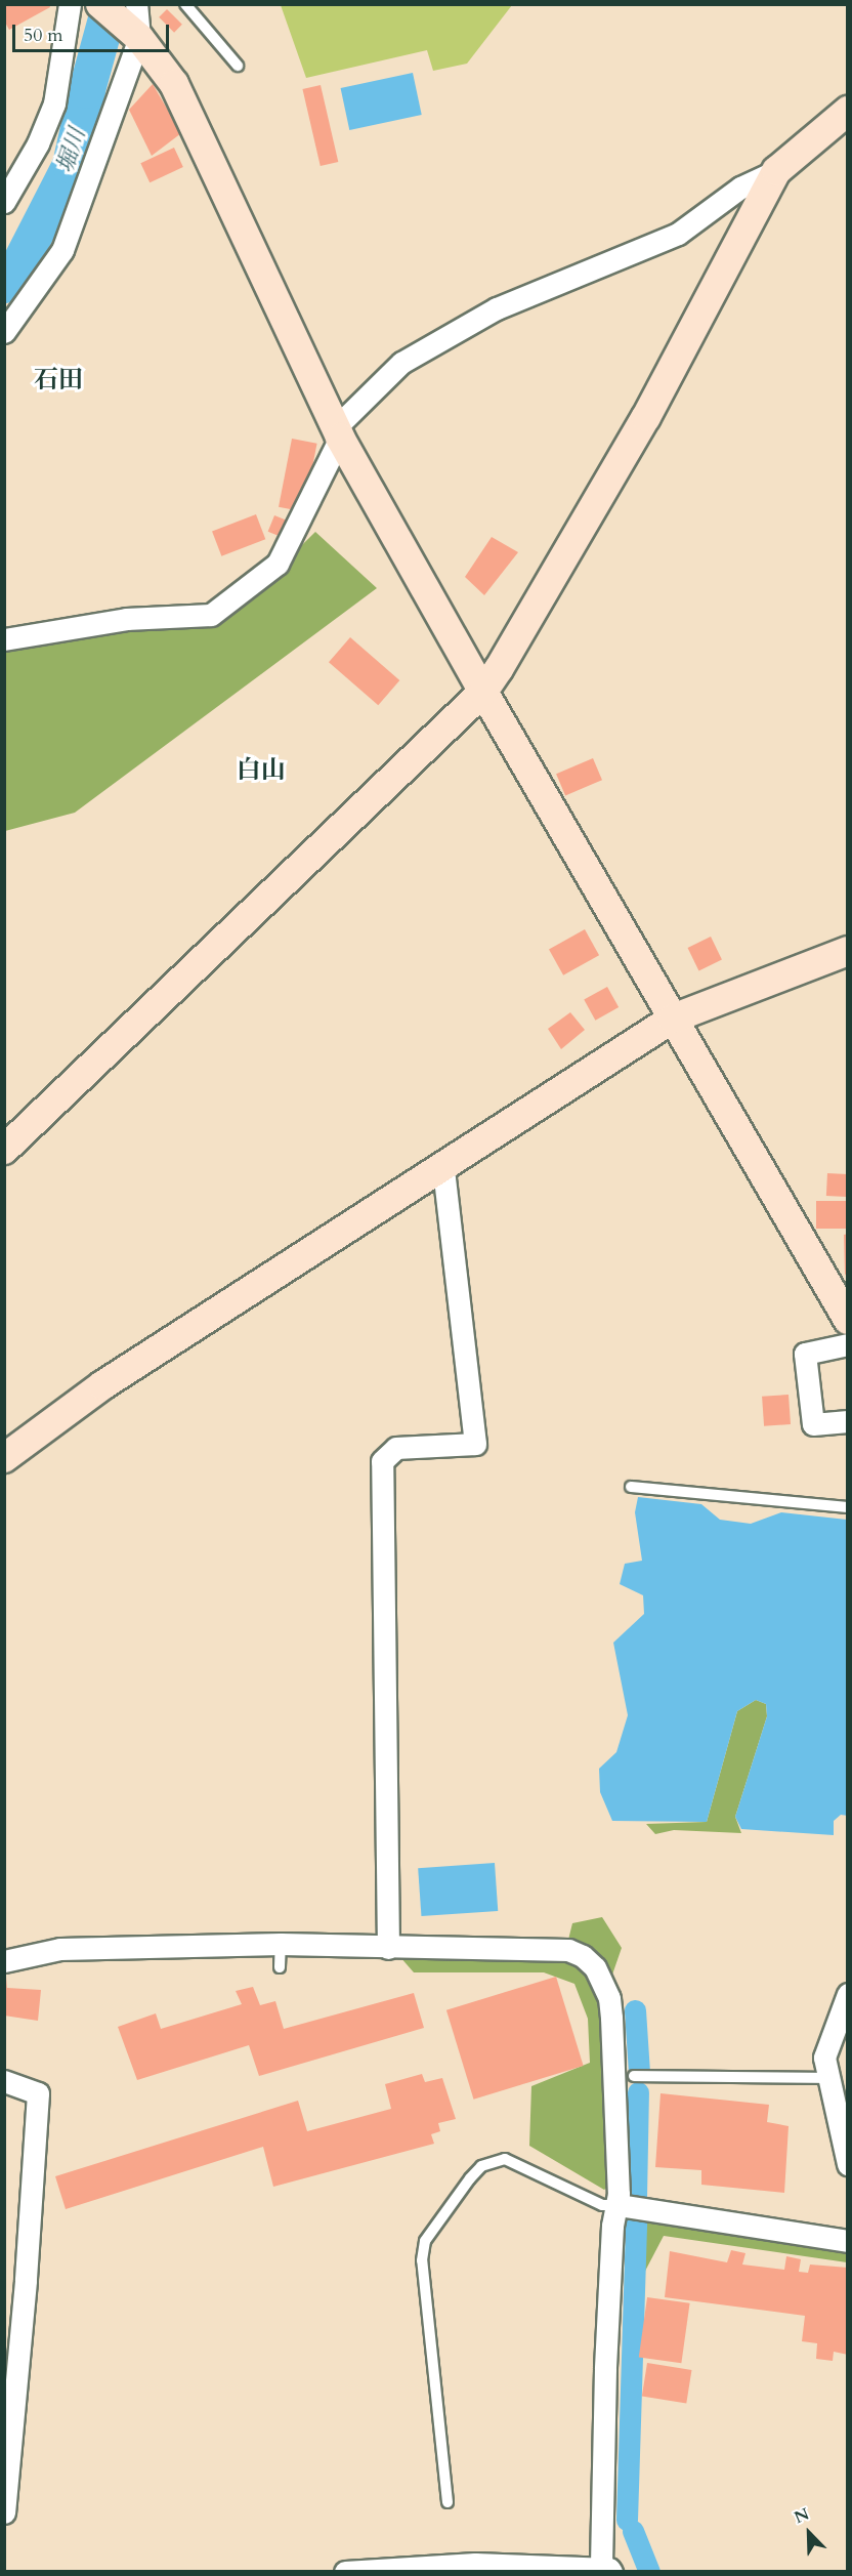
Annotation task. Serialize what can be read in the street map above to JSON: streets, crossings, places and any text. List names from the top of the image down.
{
  "districts": ["石田", "白山"],
  "water": ["堀川"],
  "scale_bar": "50 m",
  "north": "top left"
}
